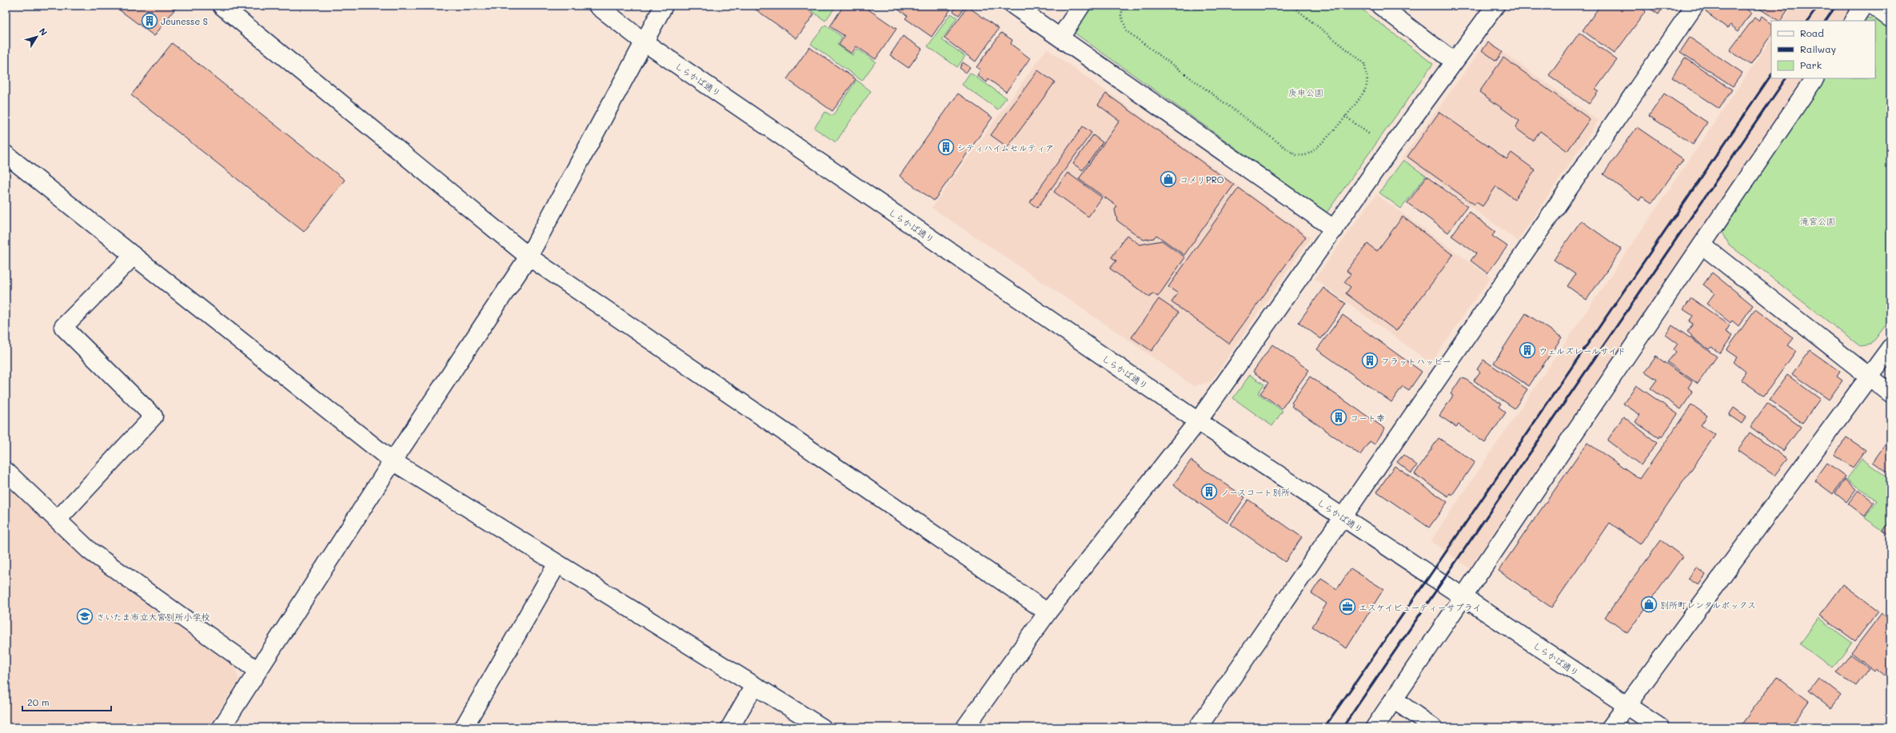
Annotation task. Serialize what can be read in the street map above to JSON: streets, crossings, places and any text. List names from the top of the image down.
{
  "streets": {
    "street": ["しらかば通り"]
  },
  "parks": ["庚申公園", "滝宮公園"],
  "places": {
    "building": [
      "Jeunesse S",
      "シティハイムセルティア",
      "ウェルズレールサイド",
      "フラットハッピー",
      "コート幸",
      "ノースコート別所"
    ],
    "shop": ["コメリPRO", "別所町レンタルボックス"],
    "office": ["エスケイビューティーサプライ"],
    "school or university": ["さいたま市立大宮別所小学校"]
  },
  "legend": ["Road", "Railway", "Park"],
  "scale_bar": "20 m",
  "north": "top right"
}
